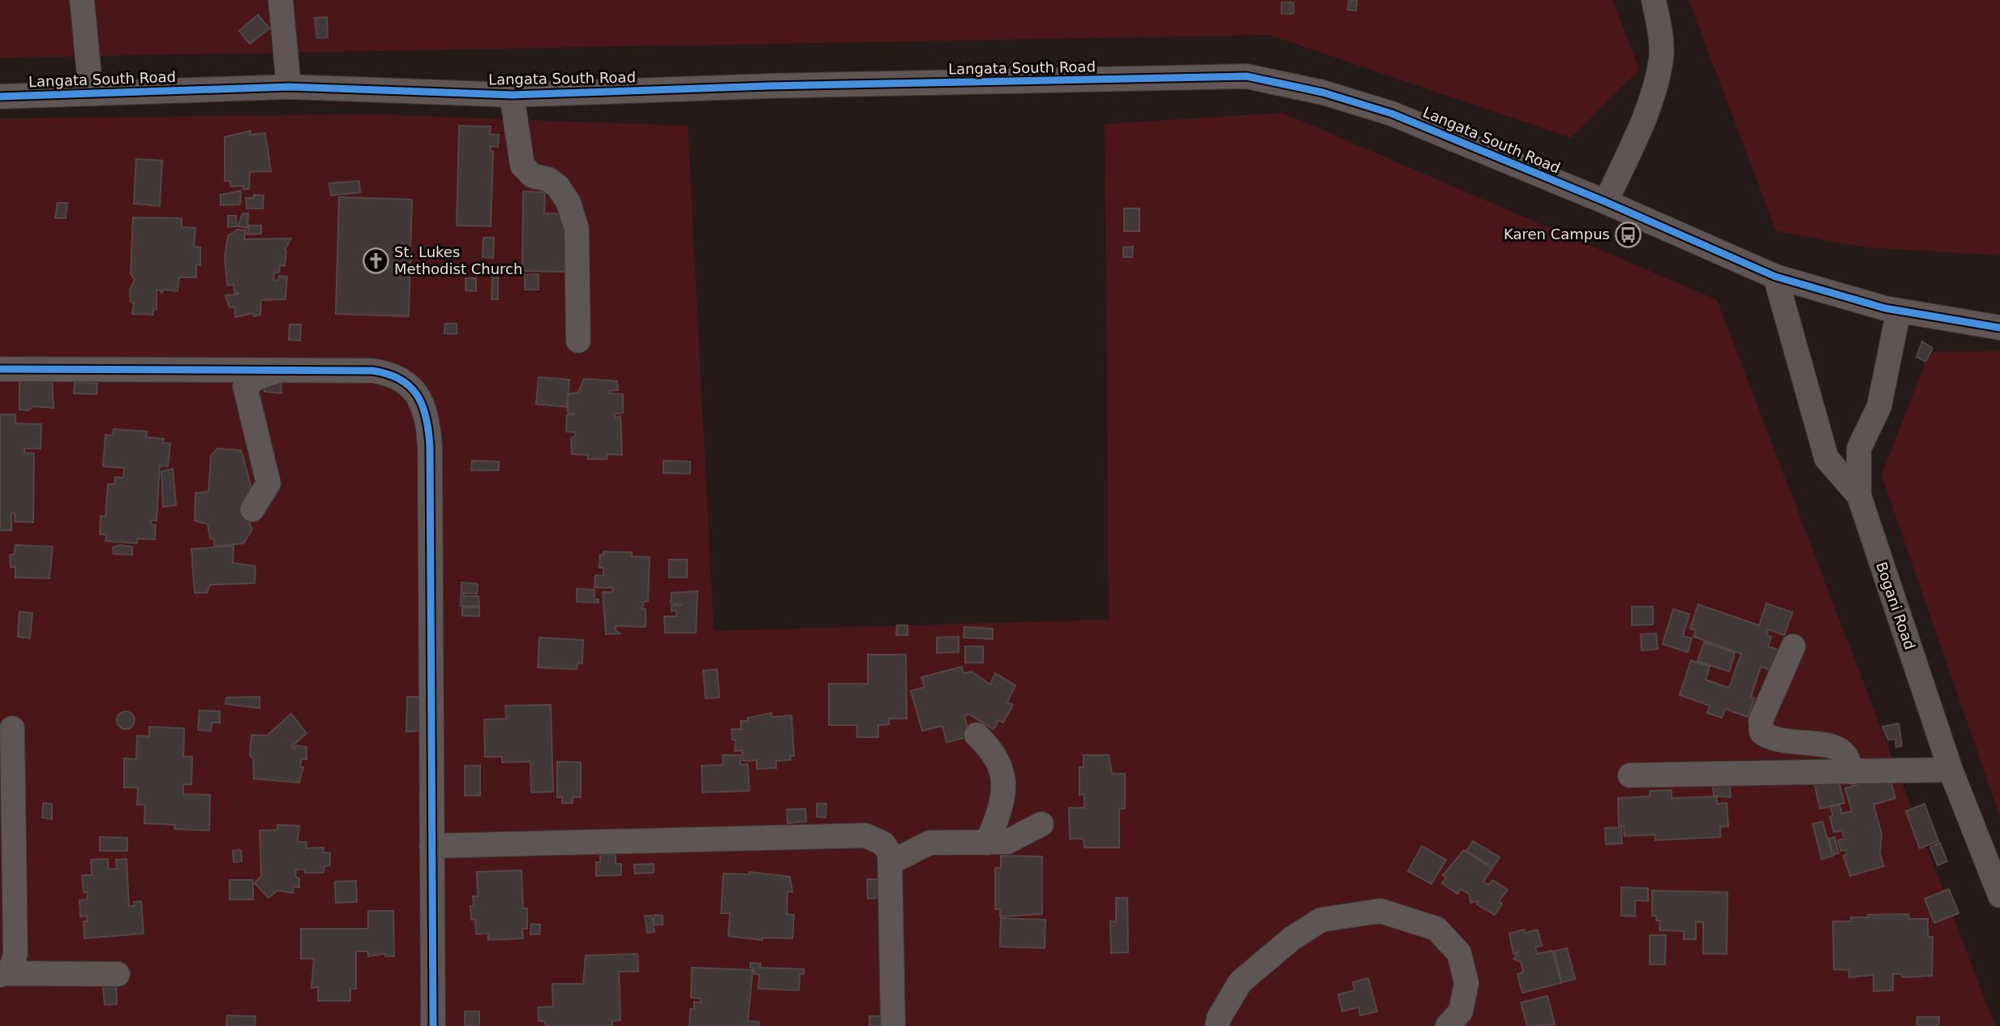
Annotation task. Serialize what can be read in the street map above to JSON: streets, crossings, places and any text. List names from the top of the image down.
{
  "streets": {
    "street": ["Langata South Road", "Bogani Road"]
  },
  "crossings": [
    ["Langata South Road", "Bogani Road"]
  ],
  "places": {
    "bus stop": ["Karen Campus"],
    "church": ["St. Lukes Methodist Church"]
  }
}
